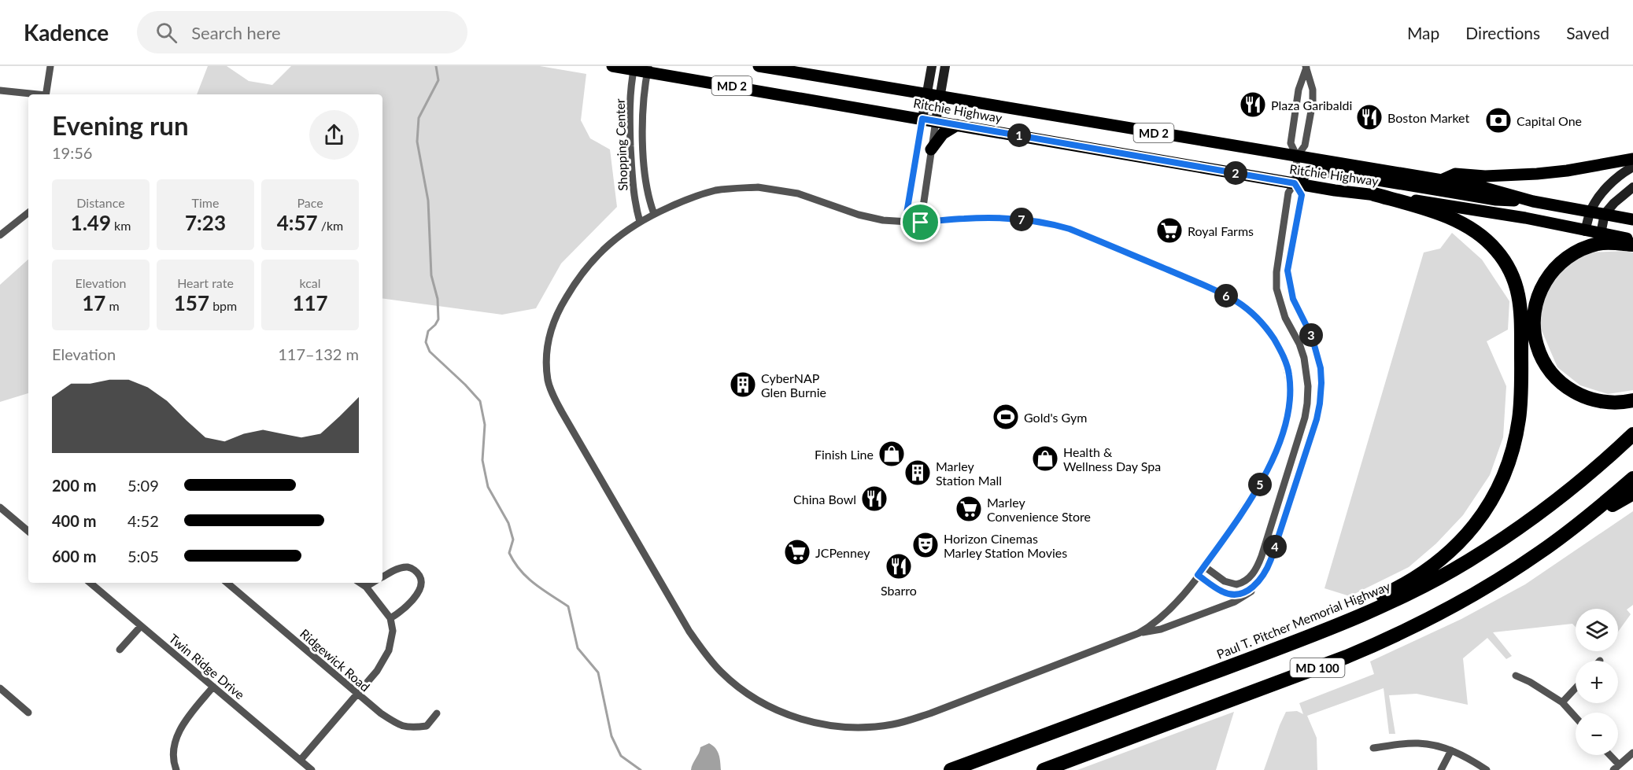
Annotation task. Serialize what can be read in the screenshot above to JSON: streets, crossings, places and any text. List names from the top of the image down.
{
  "streets": {
    "highway": ["Paul T. Pitcher Memorial Highway", "MD 100"],
    "main road": ["MD 2", "Ritchie Highway"],
    "street": ["Shopping Center", "Ridgewick Road", "Twin Ridge Drive"]
  },
  "crossings": [
    ["Ritchie Highway", "Shopping Center"]
  ],
  "places": {
    "restaurant": [
      "Plaza Garibaldi",
      "Boston Market",
      "China Bowl",
      "Sbarro"
    ],
    "bank": ["Capital One"],
    "supermarket": ["Royal Farms", "Marley Convenience Store", "JCPenney"],
    "building": ["CyberNAP Glen Burnie", "Marley Station Mall"],
    "sports": ["Gold's Gym"],
    "shop": ["Finish Line", "Health & Wellness Day Spa"],
    "theatre": ["Horizon Cinemas Marley Station Movies"]
  },
  "page": {
    "header": "Kadence",
    "search": "Search here",
    "nav": ["Map", "Directions", "Saved"],
    "heading": ["Evening run", "19:56"],
    "pins": [
      "1",
      "2",
      "7",
      "6",
      "3",
      "5",
      "4"
    ],
    "stats": [
      ["Distance", "1.49 km"],
      ["Time", "7:23"],
      ["Pace", "4:57 /km"],
      ["Elevation", "17 m"],
      ["Heart rate", "157 bpm"],
      ["kcal", "117"]
    ],
    "chart": ["Elevation", "117–132 m"],
    "list": [
      {
        "name": "200 m",
        "note": "5:09"
      },
      {
        "name": "400 m",
        "note": "4:52"
      },
      {
        "name": "600 m",
        "note": "5:05"
      }
    ],
    "map_buttons": ["+", "−"]
  }
}
